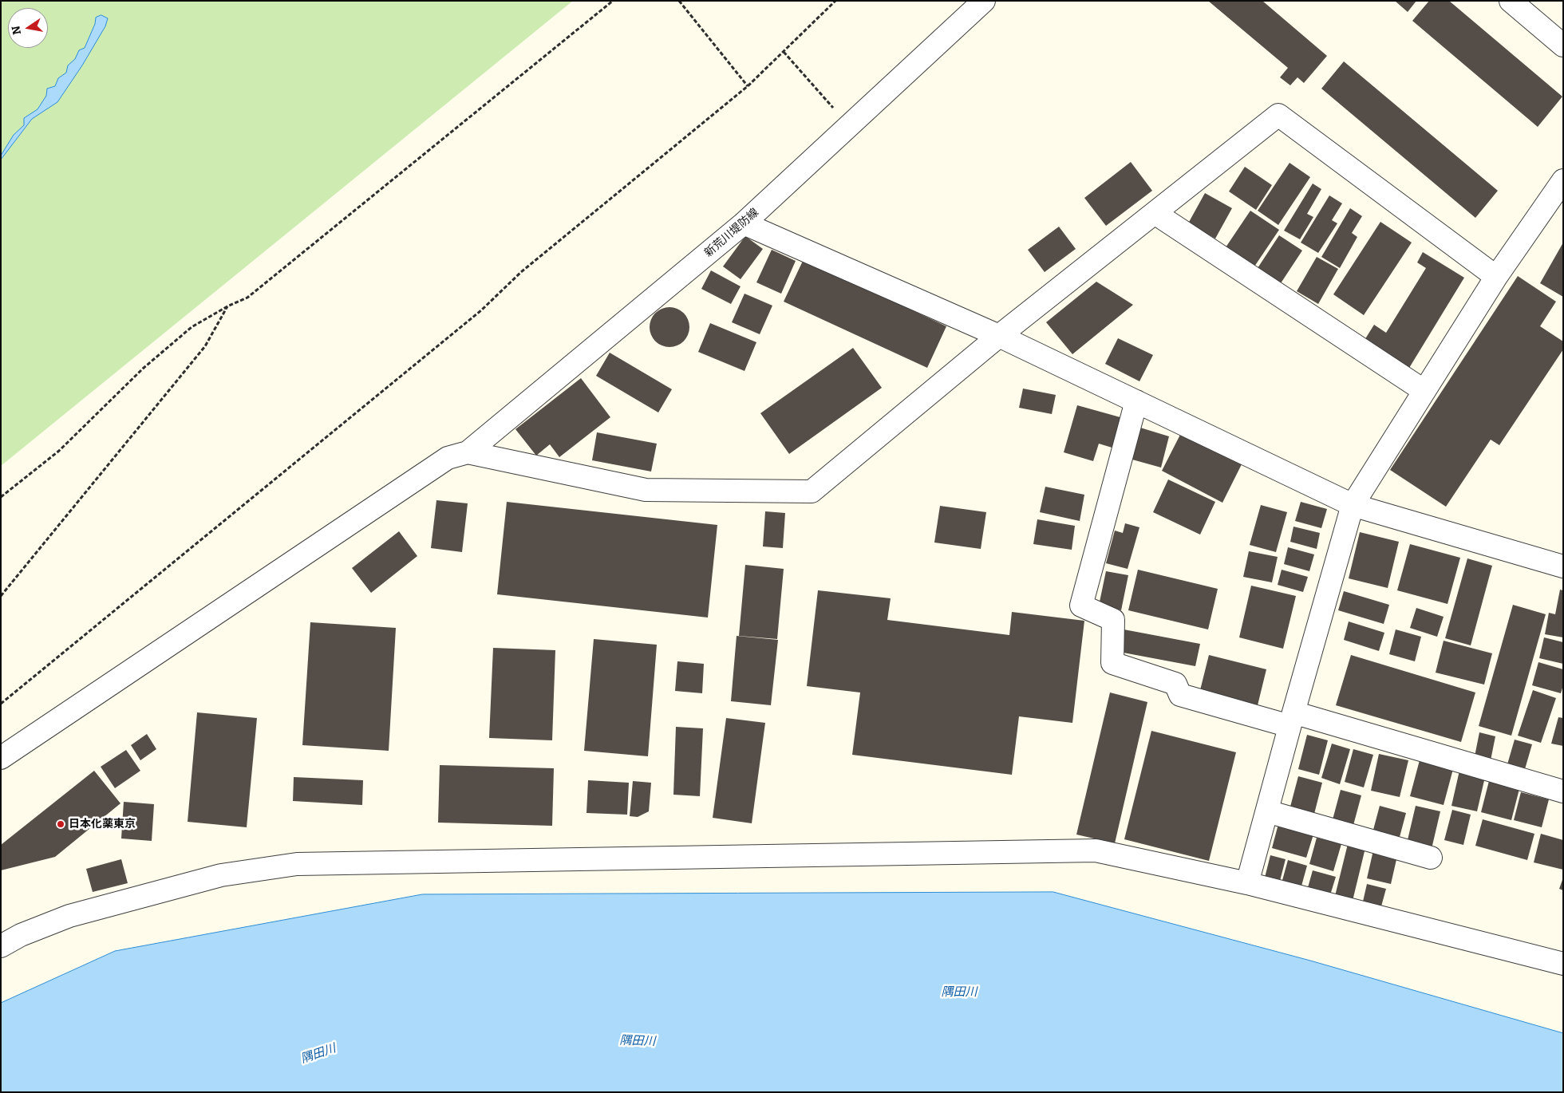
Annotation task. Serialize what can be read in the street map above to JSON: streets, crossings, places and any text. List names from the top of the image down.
{
  "streets": {
    "street": ["新荒川堤防線"]
  },
  "water": ["隅田川"],
  "places": ["日本化薬東京"],
  "north": "left"
}
